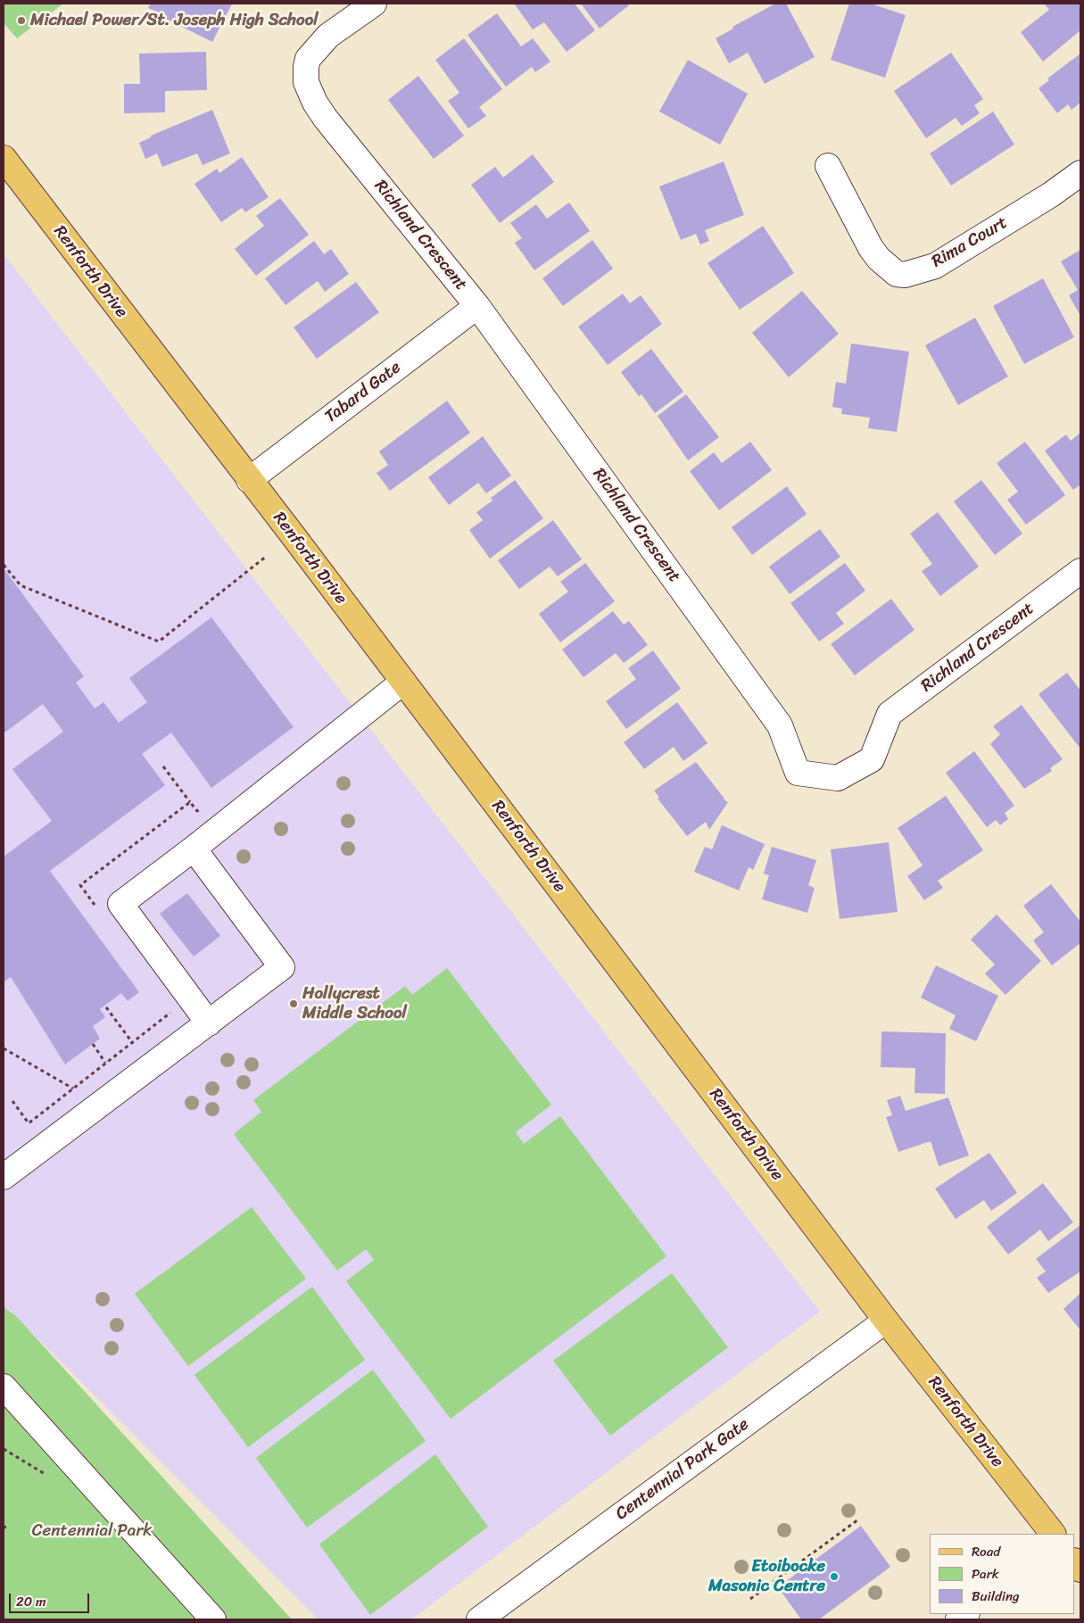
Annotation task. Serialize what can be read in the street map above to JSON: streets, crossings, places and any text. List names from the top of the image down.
{
  "streets": {
    "main road": ["Renforth Drive"],
    "street": [
      "Richland Crescent",
      "Rima Court",
      "Tabard Gate",
      "Centennial Park Gate"
    ]
  },
  "crossings": [
    ["Richland Crescent", "Tabard Gate"],
    ["Renforth Drive", "Tabard Gate"],
    ["Renforth Drive", "Centennial Park Gate"]
  ],
  "parks": ["Centennial Park"],
  "places": ["Michael Power/St. Joseph High School", "Hollycrest Middle School", "Etoibocke Masonic Centre"],
  "legend": ["Road", "Park", "Building"],
  "scale_bar": "20 m"
}
